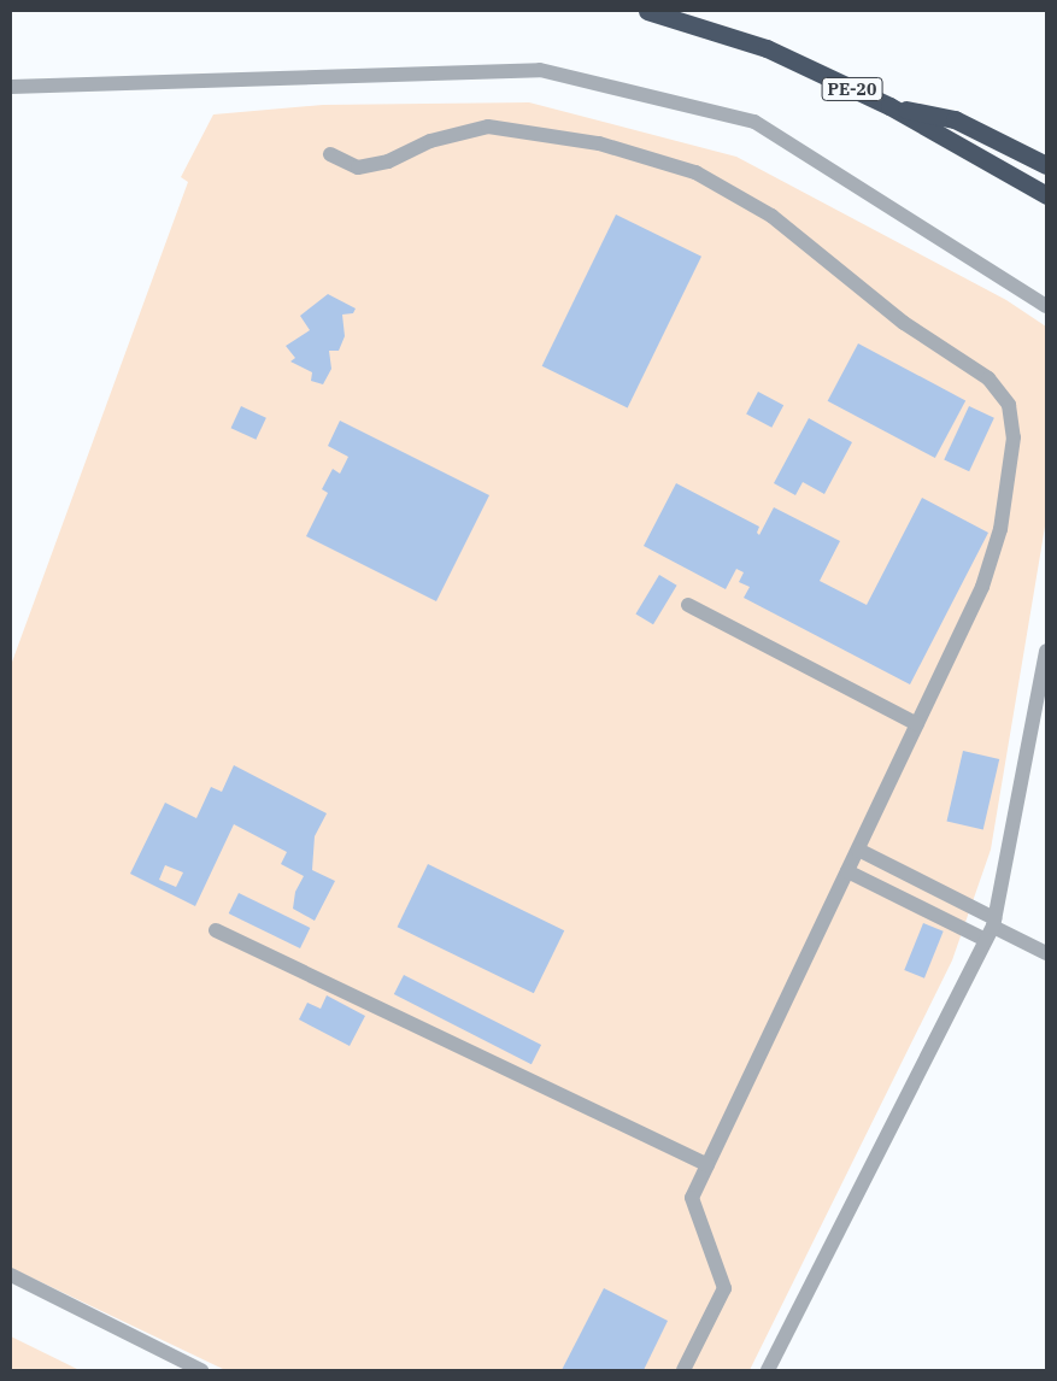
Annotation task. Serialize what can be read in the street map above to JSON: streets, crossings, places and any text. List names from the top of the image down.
{
  "streets": {
    "highway": ["PE-20"]
  }
}
